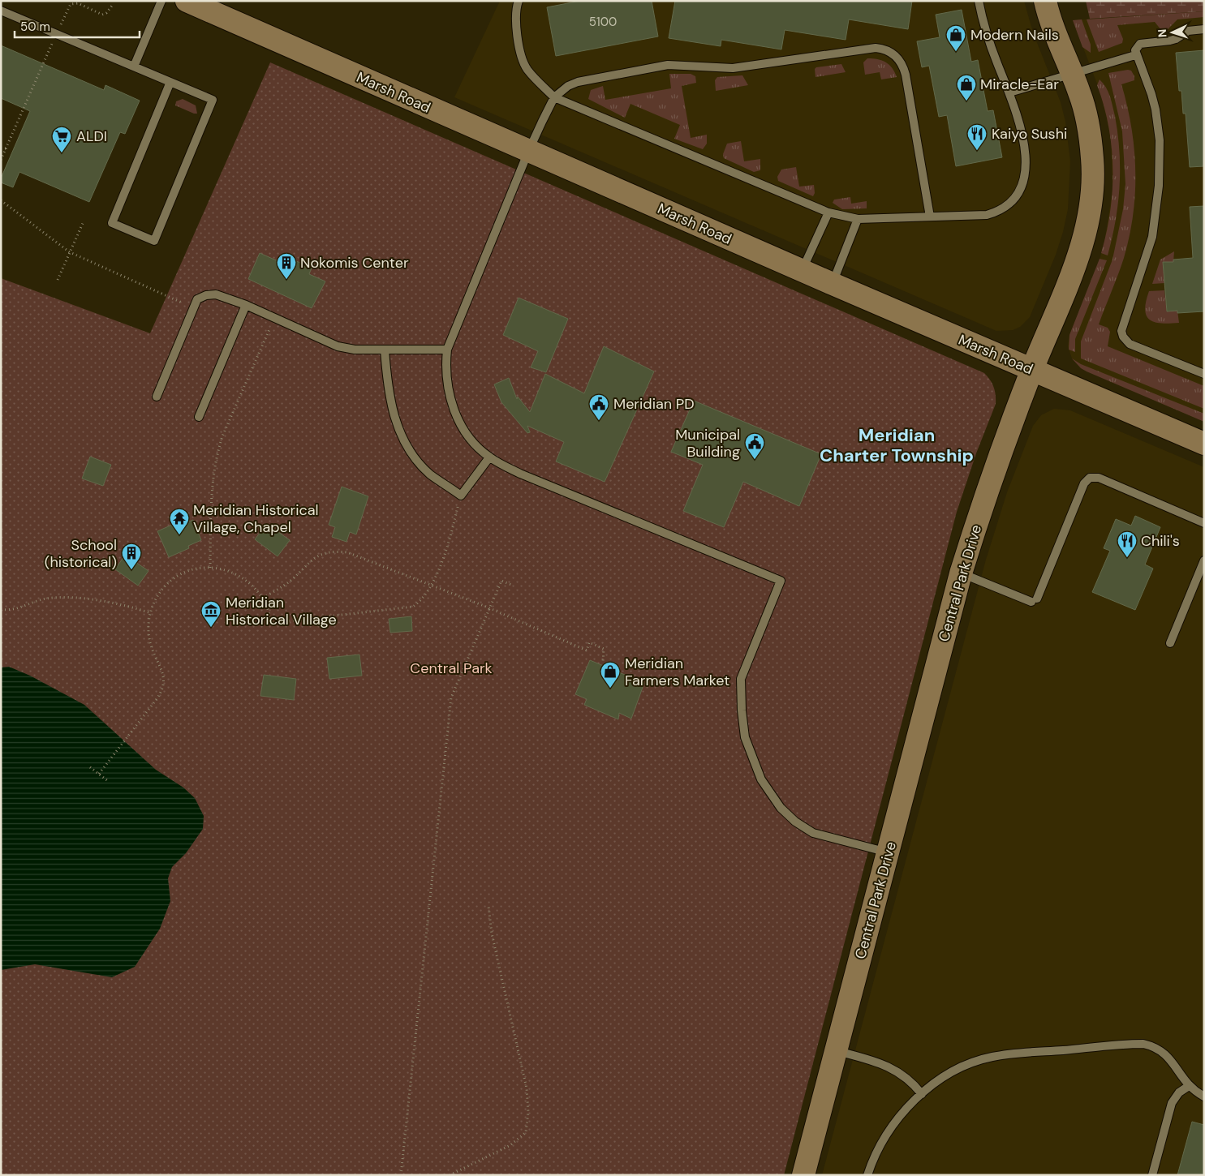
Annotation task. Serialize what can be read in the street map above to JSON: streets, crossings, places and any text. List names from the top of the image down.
{
  "streets": {
    "street": ["Marsh Road", "Central Park Drive"]
  },
  "crossings": [
    ["Marsh Road", "Central Park Drive"]
  ],
  "districts": ["Meridian Charter Township"],
  "parks": ["Central Park"],
  "places": {
    "shop": ["Modern Nails", "Miracle-Ear", "Meridian Farmers Market"],
    "restaurant": ["Kaiyo Sushi", "Chili's"],
    "supermarket": ["ALDI"],
    "building": ["Nokomis Center", "School (historical)"],
    "public building": ["Meridian PD", "Municipal Building"],
    "temple": ["Meridian Historical Village, Chapel"],
    "museum": ["Meridian Historical Village"]
  },
  "house_numbers": ["5100"],
  "scale_bar": "50 m",
  "north": "left"
}
